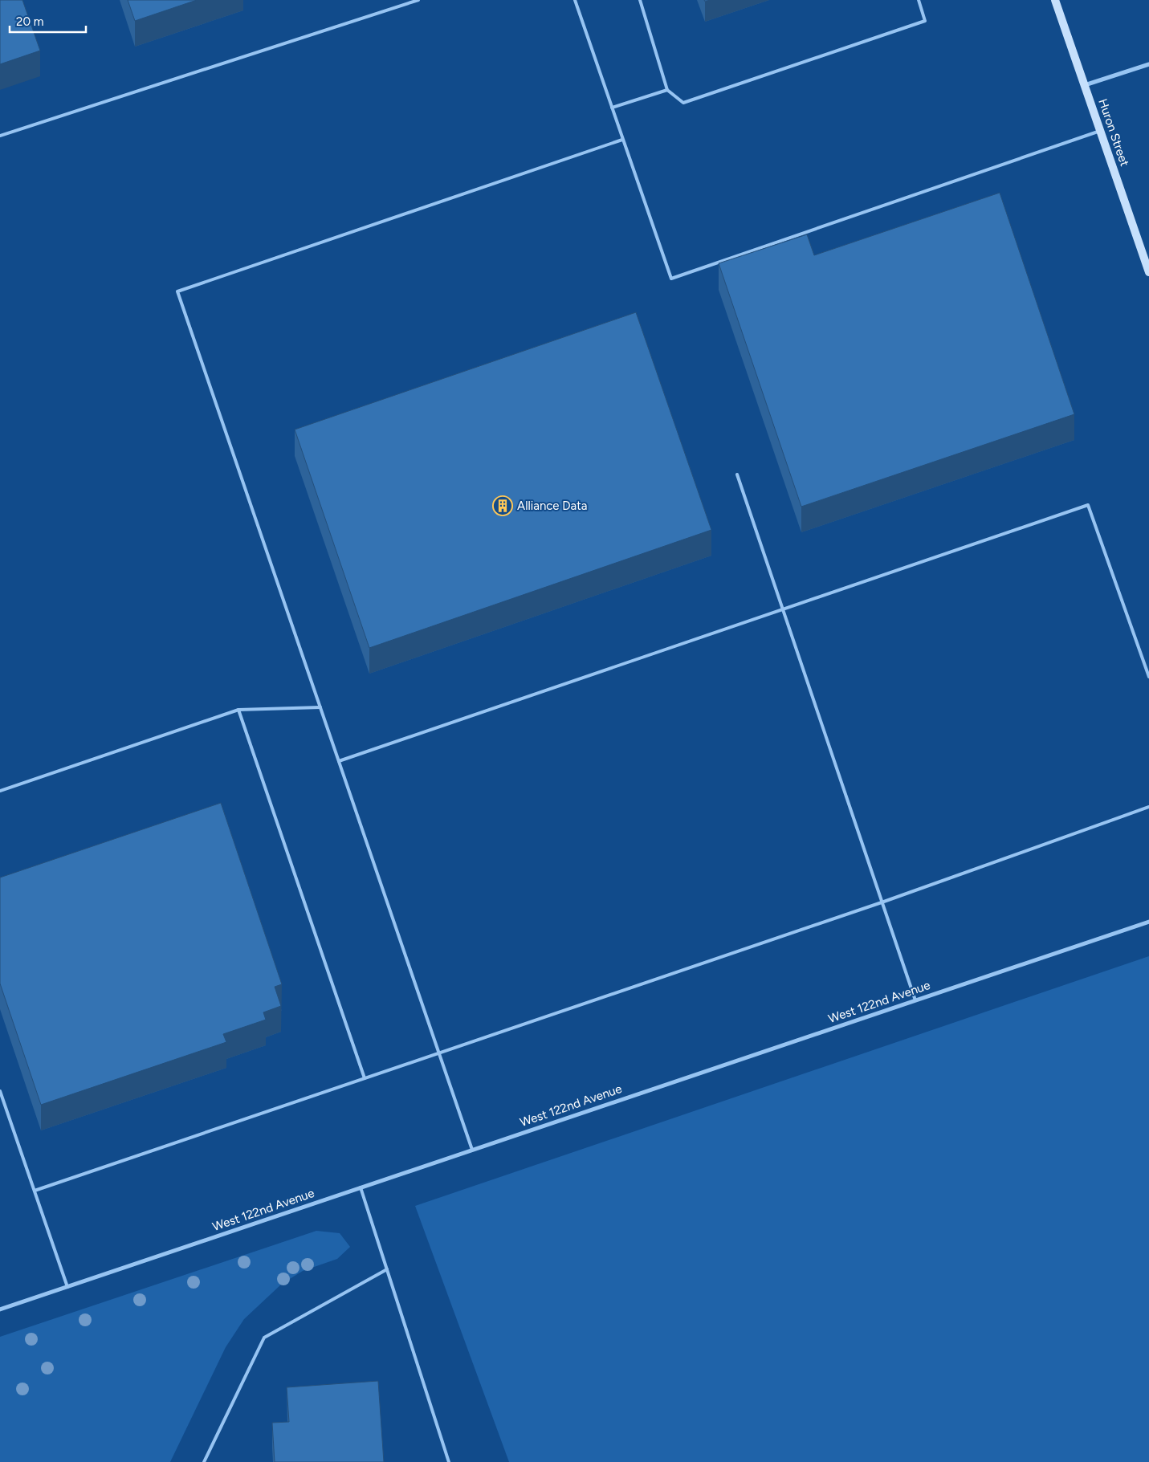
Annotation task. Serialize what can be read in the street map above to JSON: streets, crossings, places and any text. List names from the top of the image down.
{
  "streets": {
    "main road": ["Huron Street"],
    "street": ["West 122nd Avenue"]
  },
  "places": {
    "building": ["Alliance Data"]
  },
  "scale_bar": "20 m"
}
